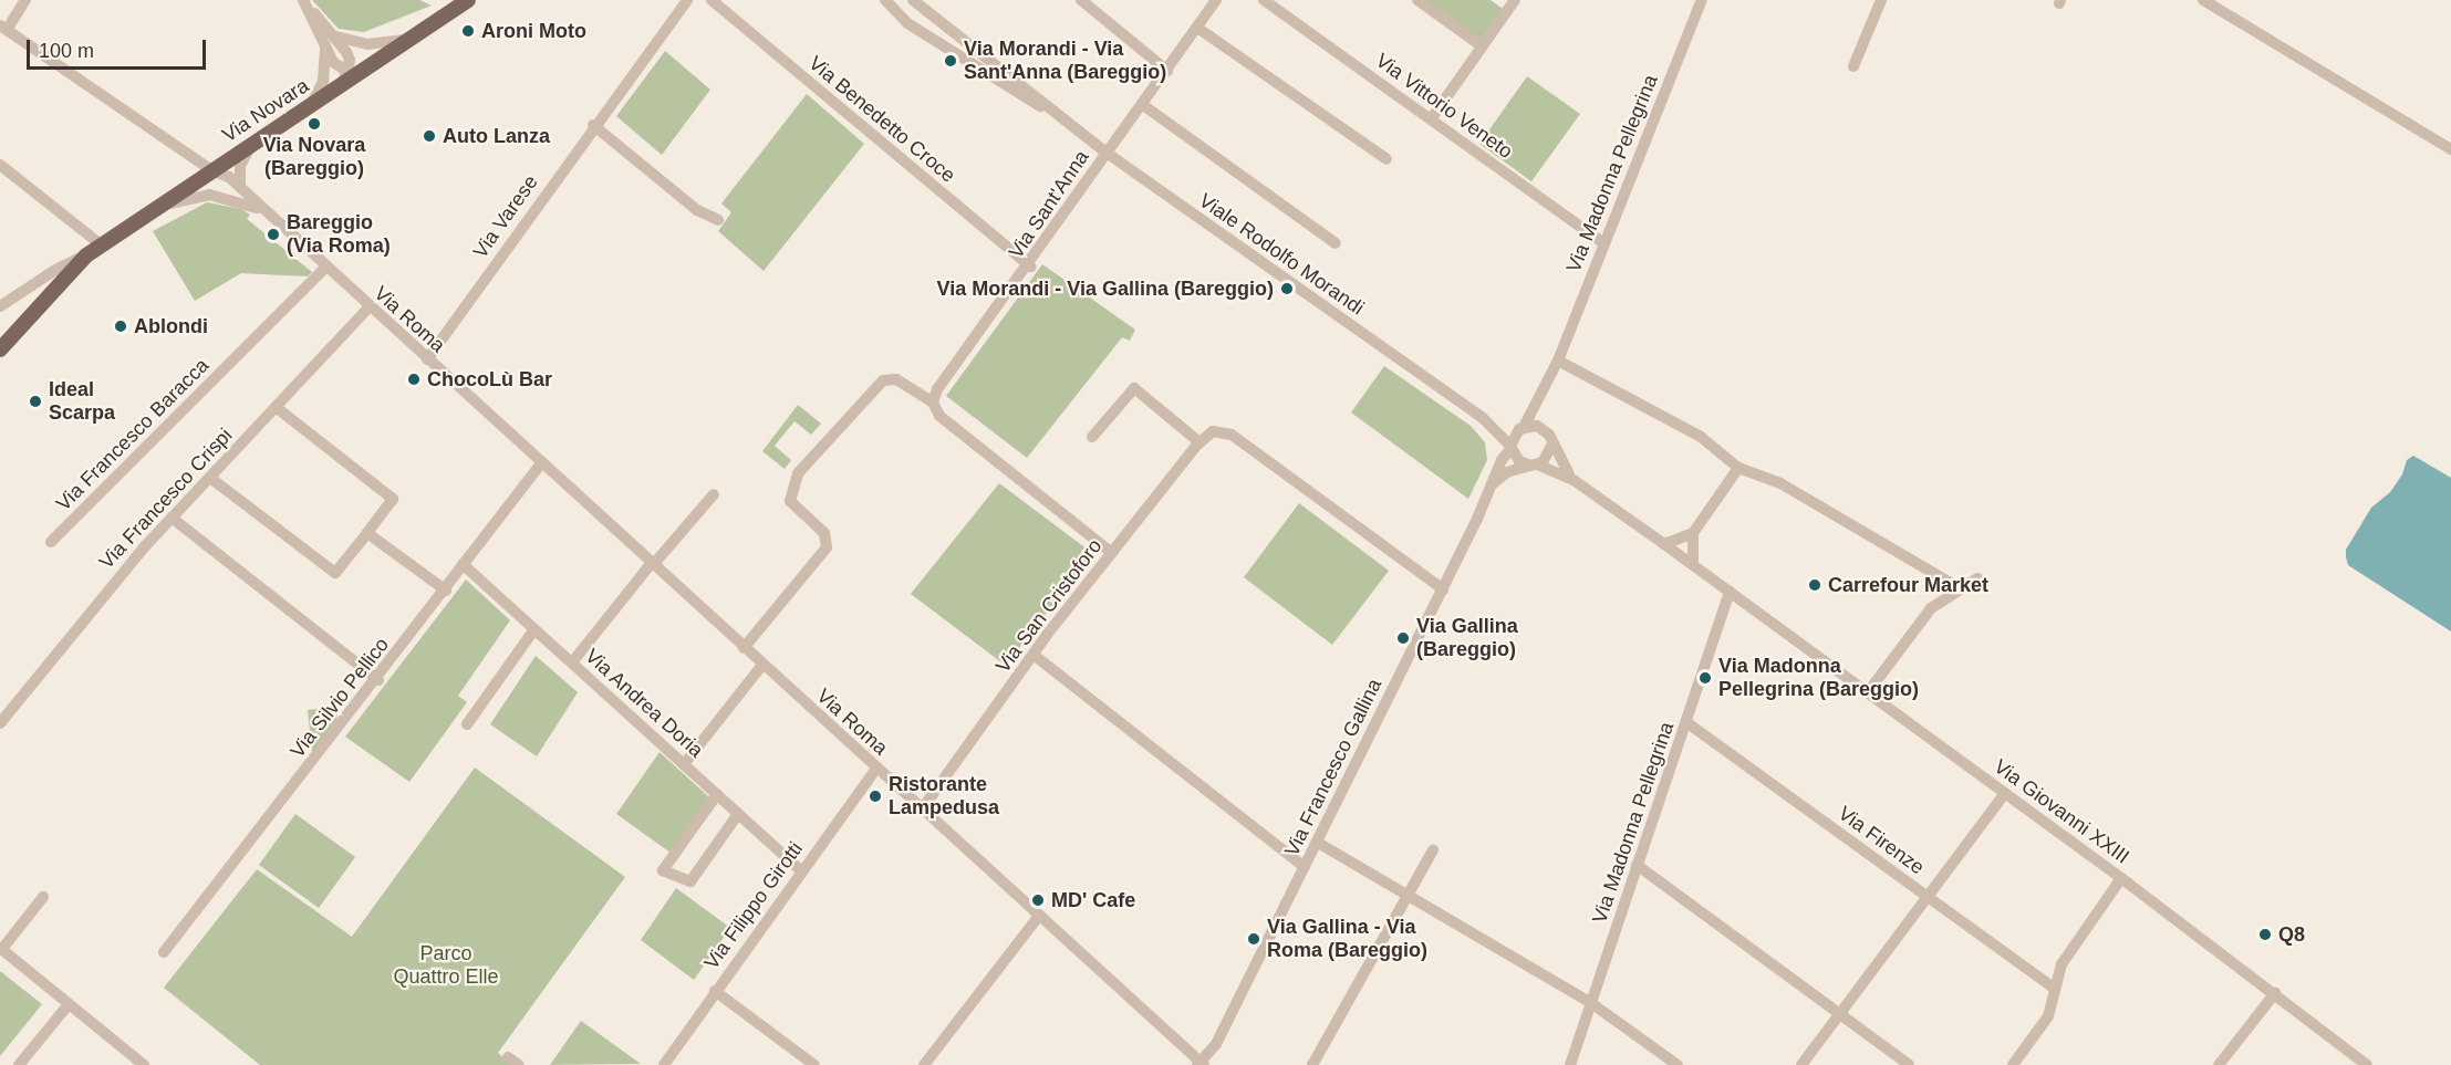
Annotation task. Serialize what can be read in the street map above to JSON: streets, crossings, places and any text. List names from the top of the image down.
{
  "streets": {
    "main road": ["Via Novara"],
    "street": [
      "Via Vittorio Veneto",
      "Via Benedetto Croce",
      "Via Madonna Pellegrina",
      "Via Sant'Anna",
      "Via Varese",
      "Viale Rodolfo Morandi",
      "Via Roma",
      "Via Francesco Baracca",
      "Via Francesco Crispi",
      "Via San Cristoforo",
      "Via Silvio Pellico",
      "Via Andrea Doria",
      "Via Francesco Gallina",
      "Via Giovanni XXIII",
      "Via Firenze",
      "Via Filippo Girotti"
    ]
  },
  "crossings": [
    ["Via Vittorio Veneto", "Via Madonna Pellegrina"],
    ["Via Novara", "Via Roma"],
    ["Via Benedetto Croce", "Via Sant'Anna"],
    ["Via Madonna Pellegrina", "Viale Rodolfo Morandi"],
    ["Via Madonna Pellegrina", "Via Francesco Gallina"],
    ["Via Madonna Pellegrina", "Via Giovanni XXIII"],
    ["Via Madonna Pellegrina", "Via Firenze"],
    ["Via Sant'Anna", "Viale Rodolfo Morandi"],
    ["Via Varese", "Via Roma"],
    ["Viale Rodolfo Morandi", "Via Francesco Gallina"],
    ["Via Roma", "Via Francesco Baracca"],
    ["Via Roma", "Via Francesco Crispi"],
    ["Via Roma", "Via San Cristoforo"],
    ["Via Roma", "Via Silvio Pellico"],
    ["Via Roma", "Via Francesco Gallina"],
    ["Via Roma", "Via Filippo Girotti"],
    ["Via San Cristoforo", "Via Francesco Gallina"],
    ["Via Silvio Pellico", "Via Andrea Doria"],
    ["Via Andrea Doria", "Via Filippo Girotti"]
  ],
  "parks": ["Parco Quattro Elle"],
  "places": [
    "Aroni Moto",
    "Via Morandi - Via Sant'Anna (Bareggio)",
    "Via Novara (Bareggio)",
    "Auto Lanza",
    "Bareggio (Via Roma)",
    "Via Morandi - Via Gallina (Bareggio)",
    "Ablondi",
    "ChocoLù Bar",
    "Ideal Scarpa",
    "Carrefour Market",
    "Via Gallina (Bareggio)",
    "Via Madonna Pellegrina (Bareggio)",
    "Ristorante Lampedusa",
    "MD' Cafe",
    "Q8",
    "Via Gallina - Via Roma (Bareggio)"
  ],
  "scale_bar": "100 m"
}
